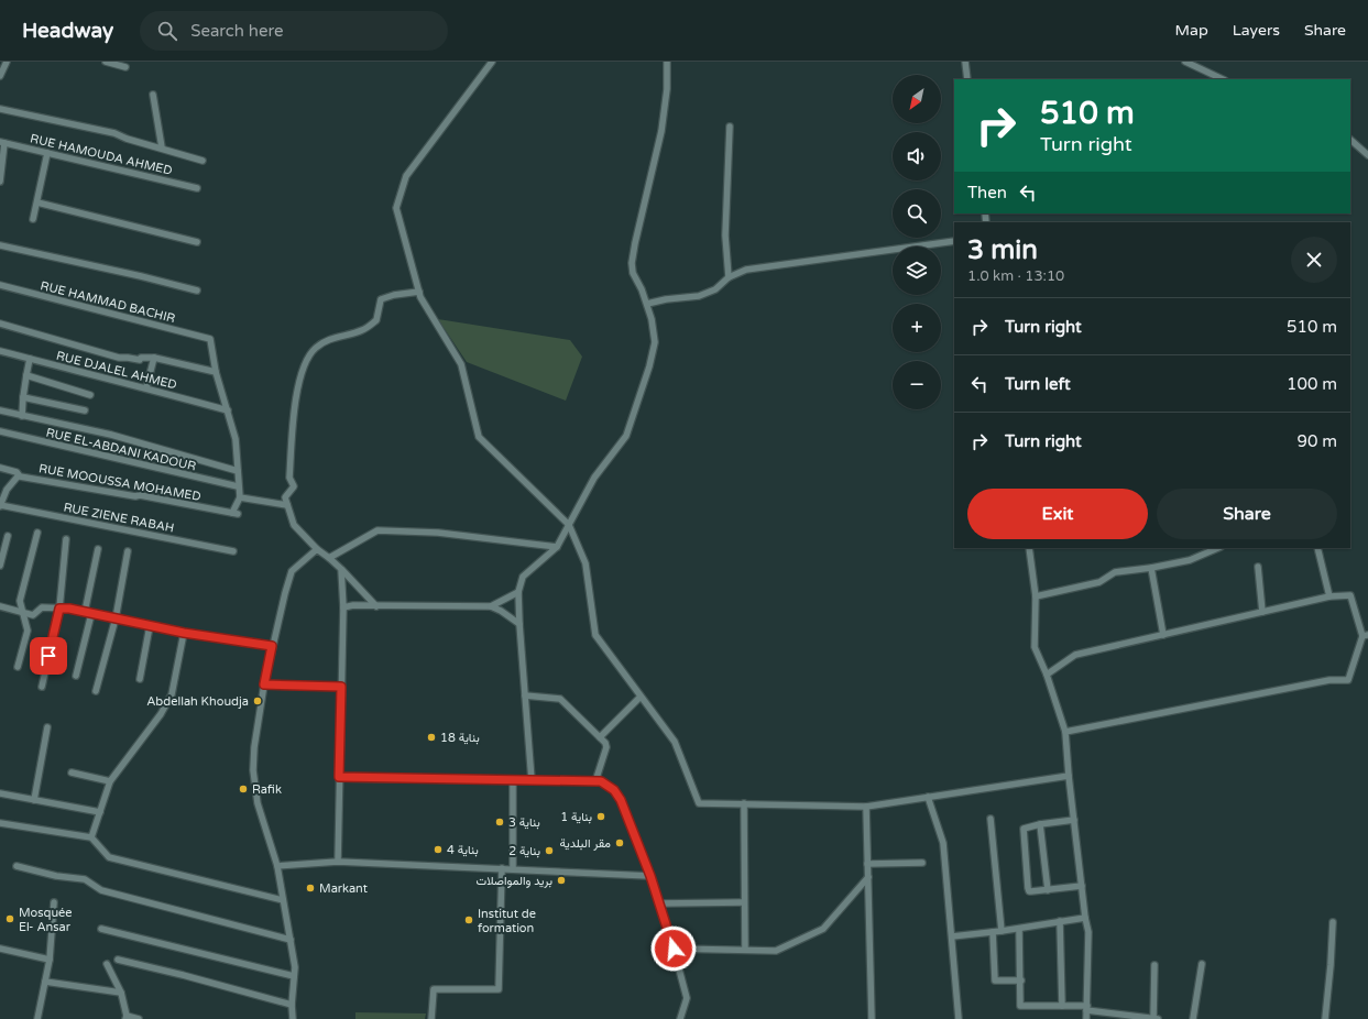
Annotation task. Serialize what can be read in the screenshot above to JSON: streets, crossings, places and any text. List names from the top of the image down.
{
  "streets": {
    "street": [
      "RUE HAMOUDA AHMED",
      "RUE HAMMAD BACHIR",
      "RUE DJALEL AHMED",
      "RUE EL-ABDANI KADOUR",
      "RUE MOOUSSA MOHAMED",
      "RUE ZIENE RABAH"
    ]
  },
  "places": [
    "Abdellah Khoudja",
    "بناية 18",
    "Rafik",
    "بناية 1",
    "بناية 3",
    "مقر البلدية",
    "بناية 4",
    "بناية 2",
    "بريد والمواصلات",
    "Markant",
    "Mosquée El- Ansar",
    "Institut de formation"
  ],
  "north": "bottom left",
  "page": {
    "header": "Headway",
    "search": "Search here",
    "nav": ["Map", "Layers", "Share"],
    "map_buttons": ["+", "−"],
    "turn": ["510 m", "Turn right"],
    "then": "Then",
    "heading": ["3 min", "1.0 km · 13:10"],
    "list": [
      {
        "name": "Turn right",
        "value": "510 m"
      },
      {
        "name": "Turn left",
        "value": "100 m"
      },
      {
        "name": "Turn right",
        "value": "90 m"
      }
    ],
    "buttons": ["Exit", "Share"]
  }
}
